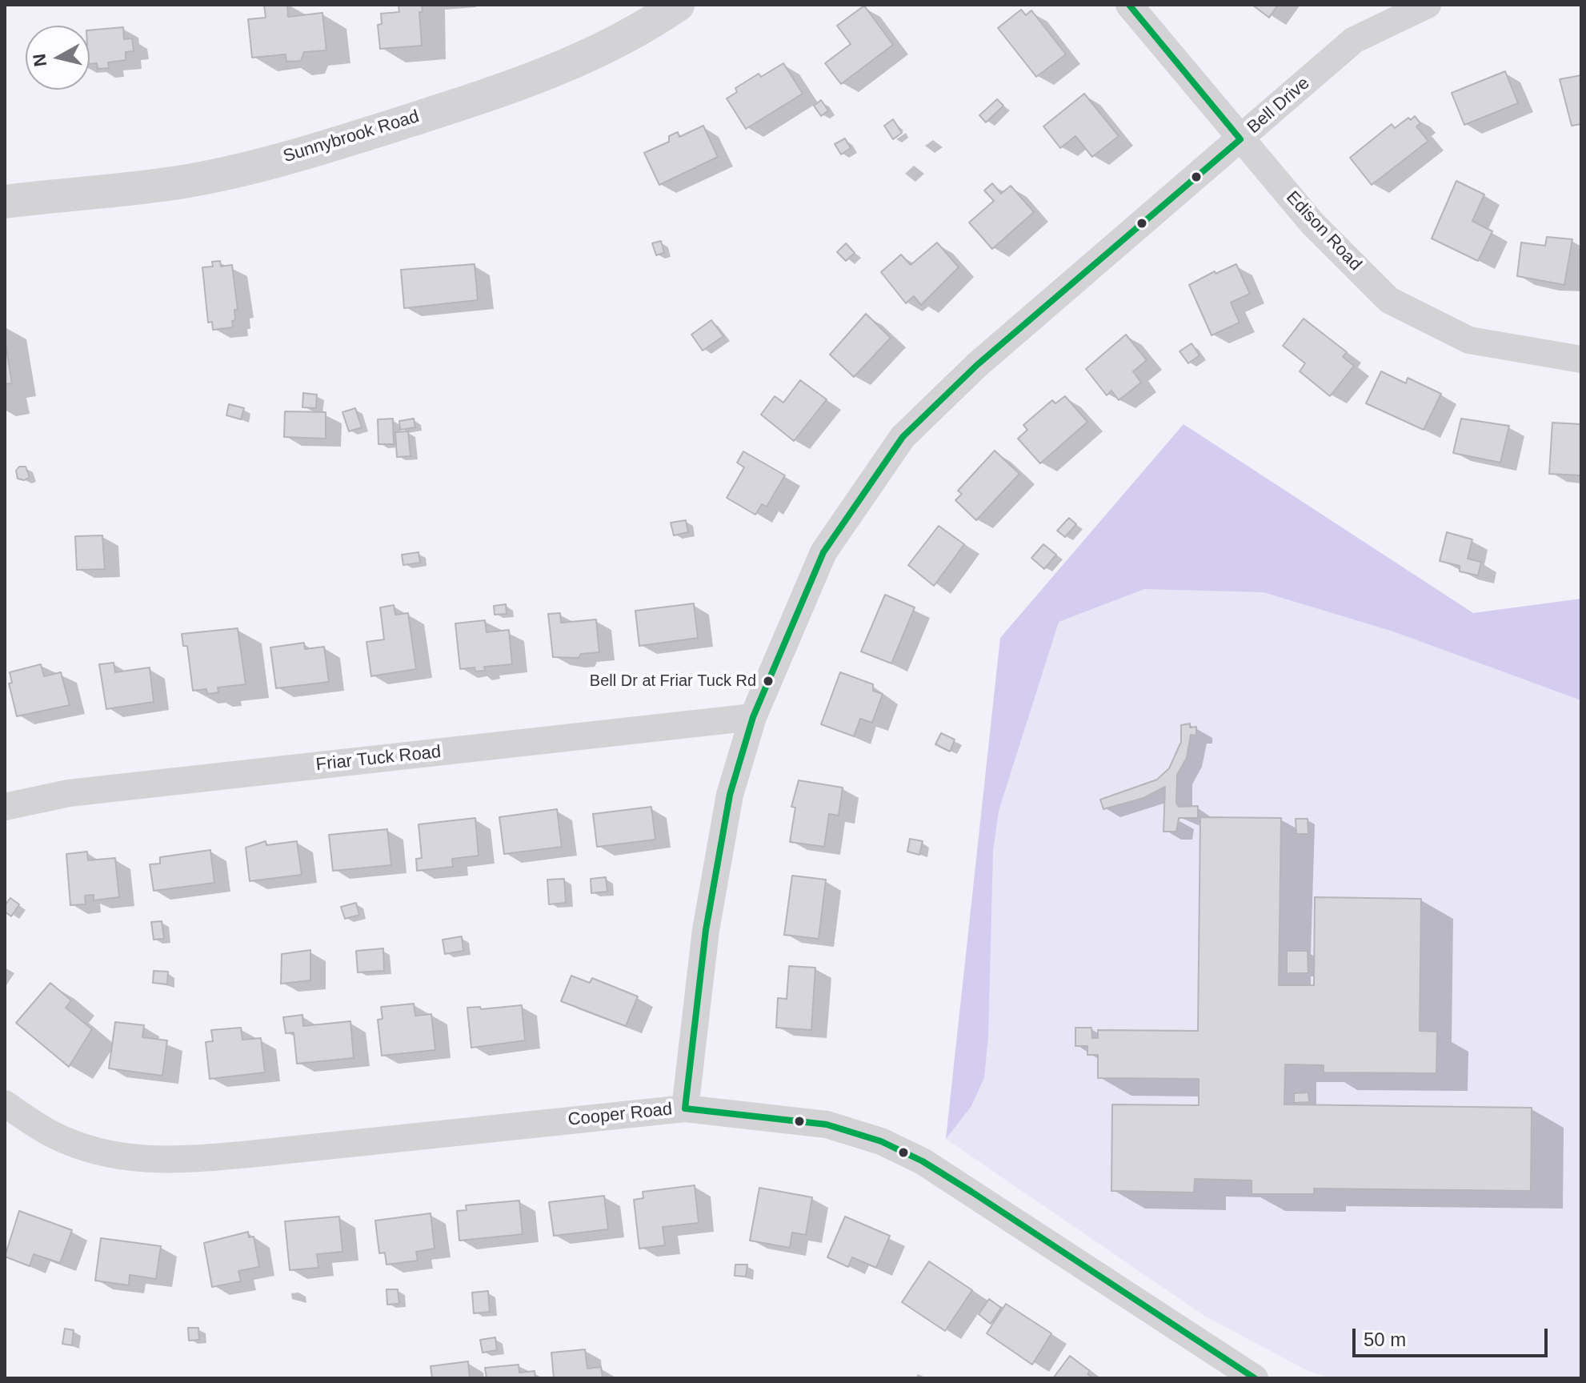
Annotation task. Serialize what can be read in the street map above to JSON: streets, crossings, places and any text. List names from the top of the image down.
{
  "streets": {
    "main road": ["Sunnybrook Road"],
    "street": [
      "Bell Drive",
      "Edison Road",
      "Friar Tuck Road",
      "Cooper Road"
    ]
  },
  "crossings": [
    ["Bell Drive", "Edison Road"],
    ["Bell Drive", "Friar Tuck Road"],
    ["Bell Drive", "Cooper Road"]
  ],
  "places": ["Bell Dr at Friar Tuck Rd"],
  "scale_bar": "50 m",
  "north": "left"
}
